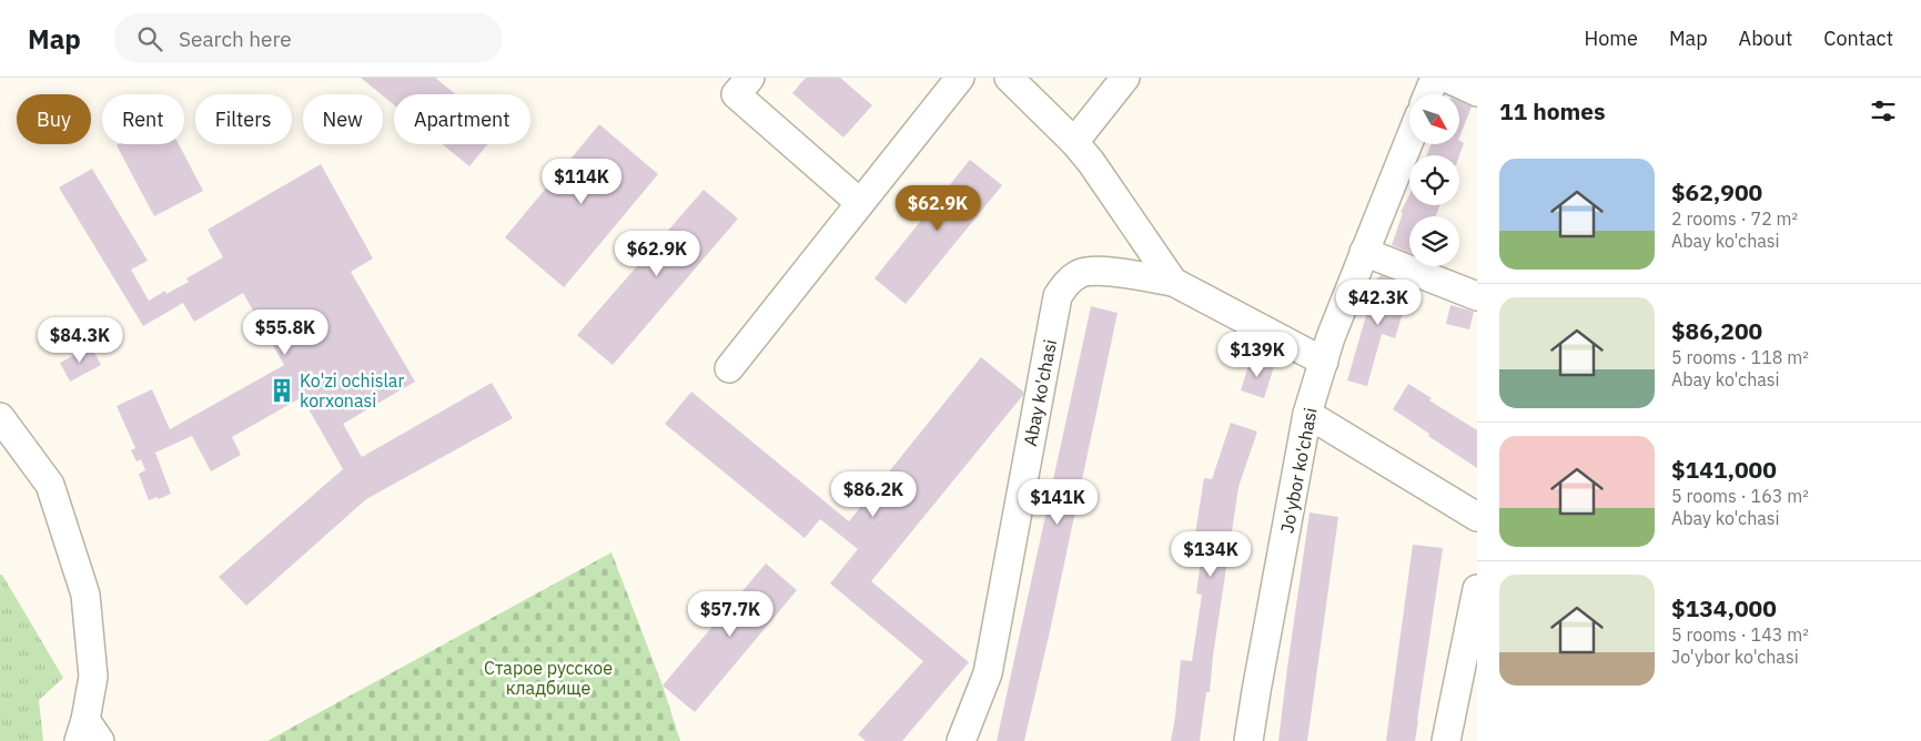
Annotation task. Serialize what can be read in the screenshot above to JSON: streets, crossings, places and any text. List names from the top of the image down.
{
  "streets": {
    "street": ["Abay ko'chasi", "Jo'ybor ko'chasi"]
  },
  "parks": ["Старое русское кладбище"],
  "places": {
    "building": ["Ko'zi ochislar korxonasi"]
  },
  "north": "bottom right",
  "page": {
    "header": "Map",
    "search": "Search here",
    "nav": [
      "Home",
      "Map",
      "About",
      "Contact"
    ],
    "heading": "11 homes",
    "chip": [
      "Buy",
      "Rent",
      "Filters",
      "New",
      "Apartment"
    ],
    "list": [
      {
        "name": "$62,900",
        "note": "2 rooms · 72 m² · Abay ko'chasi"
      },
      {
        "name": "$86,200",
        "note": "5 rooms · 118 m² · Abay ko'chasi"
      },
      {
        "name": "$141,000",
        "note": "5 rooms · 163 m² · Abay ko'chasi"
      },
      {
        "name": "$134,000",
        "note": "5 rooms · 143 m² · Jo'ybor ko'chasi"
      }
    ],
    "price": [
      "$114K",
      "$62.9K",
      "$62.9K",
      "$42.3K",
      "$55.8K",
      "$84.3K",
      "$139K",
      "$86.2K",
      "$141K",
      "$134K",
      "$57.7K"
    ]
  }
}
